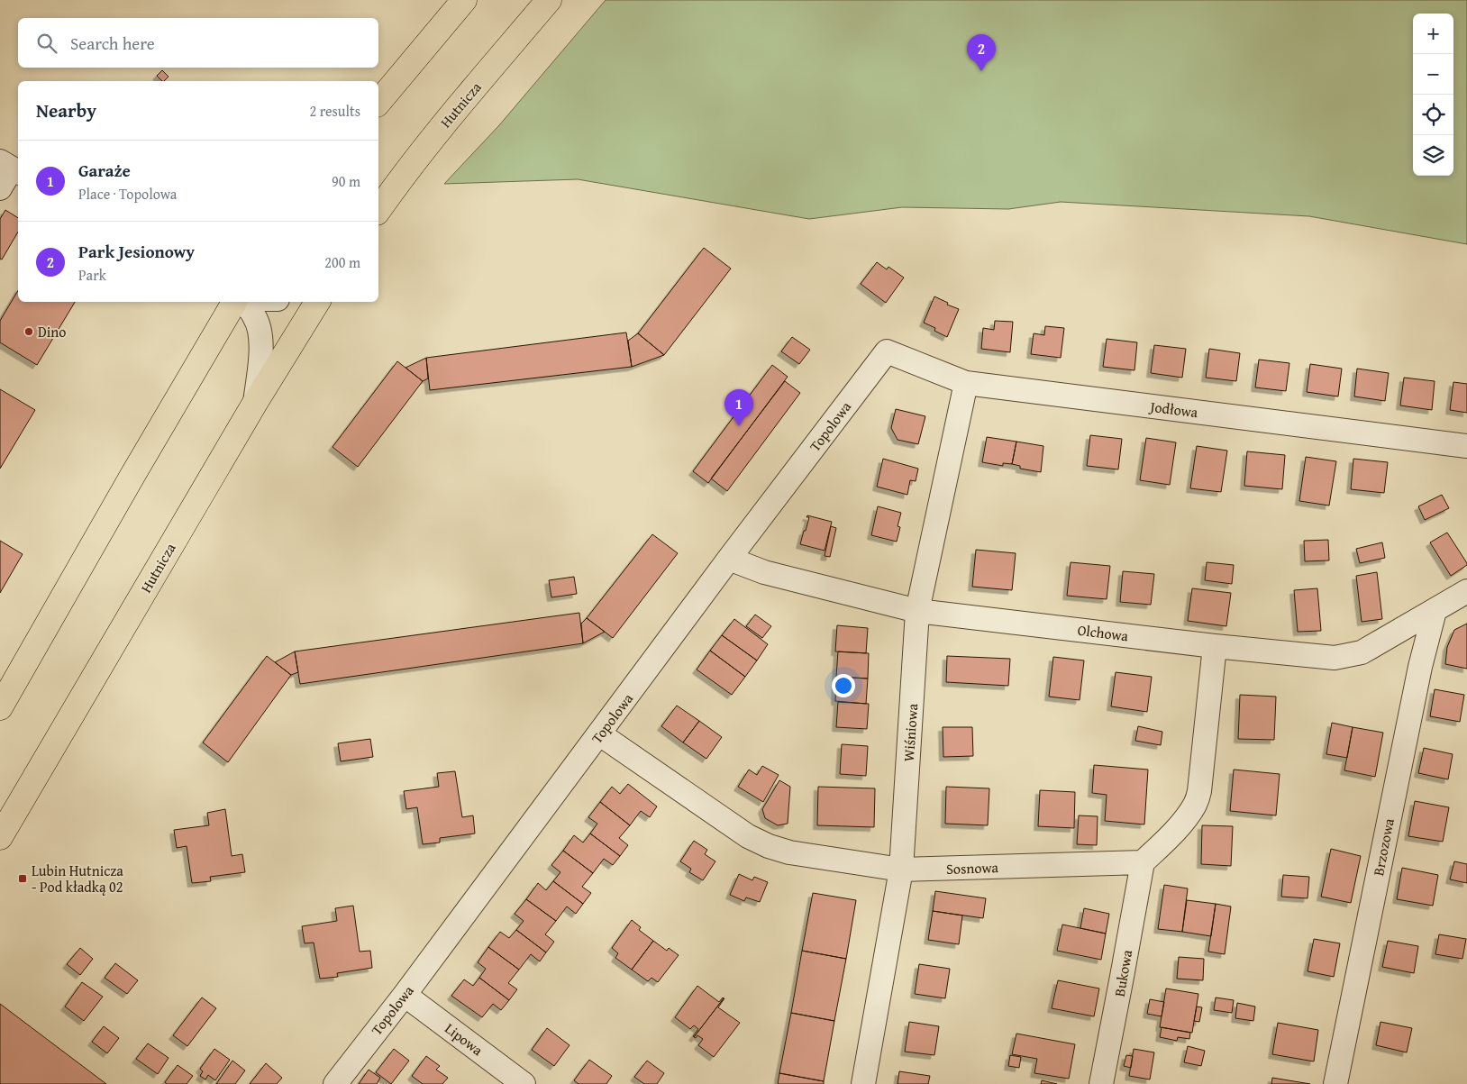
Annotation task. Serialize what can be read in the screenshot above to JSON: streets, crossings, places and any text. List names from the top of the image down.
{
  "streets": {
    "main road": ["Hutnicza"],
    "street": [
      "Jodłowa",
      "Topolowa",
      "Olchowa",
      "Wiśniowa",
      "Brzozowa",
      "Sosnowa",
      "Bukowa",
      "Lipowa"
    ]
  },
  "crossings": [
    ["Jodłowa", "Topolowa"],
    ["Jodłowa", "Wiśniowa"],
    ["Topolowa", "Olchowa"],
    ["Topolowa", "Sosnowa"],
    ["Topolowa", "Lipowa"],
    ["Olchowa", "Wiśniowa"],
    ["Olchowa", "Brzozowa"],
    ["Wiśniowa", "Sosnowa"],
    ["Sosnowa", "Bukowa"]
  ],
  "places": {
    "other": ["Dino"],
    "transit": ["Lubin Hutnicza - Pod kładką 02"]
  },
  "page": {
    "map_buttons": ["+", "−"],
    "search": "Search here",
    "pins": ["2", "1"],
    "heading": ["Nearby", "2 results"],
    "list": [
      {
        "mark": "1",
        "name": "Garaże",
        "note": "Place · Topolowa",
        "value": "90 m"
      },
      {
        "mark": "2",
        "name": "Park Jesionowy",
        "note": "Park",
        "value": "200 m"
      }
    ]
  }
}
